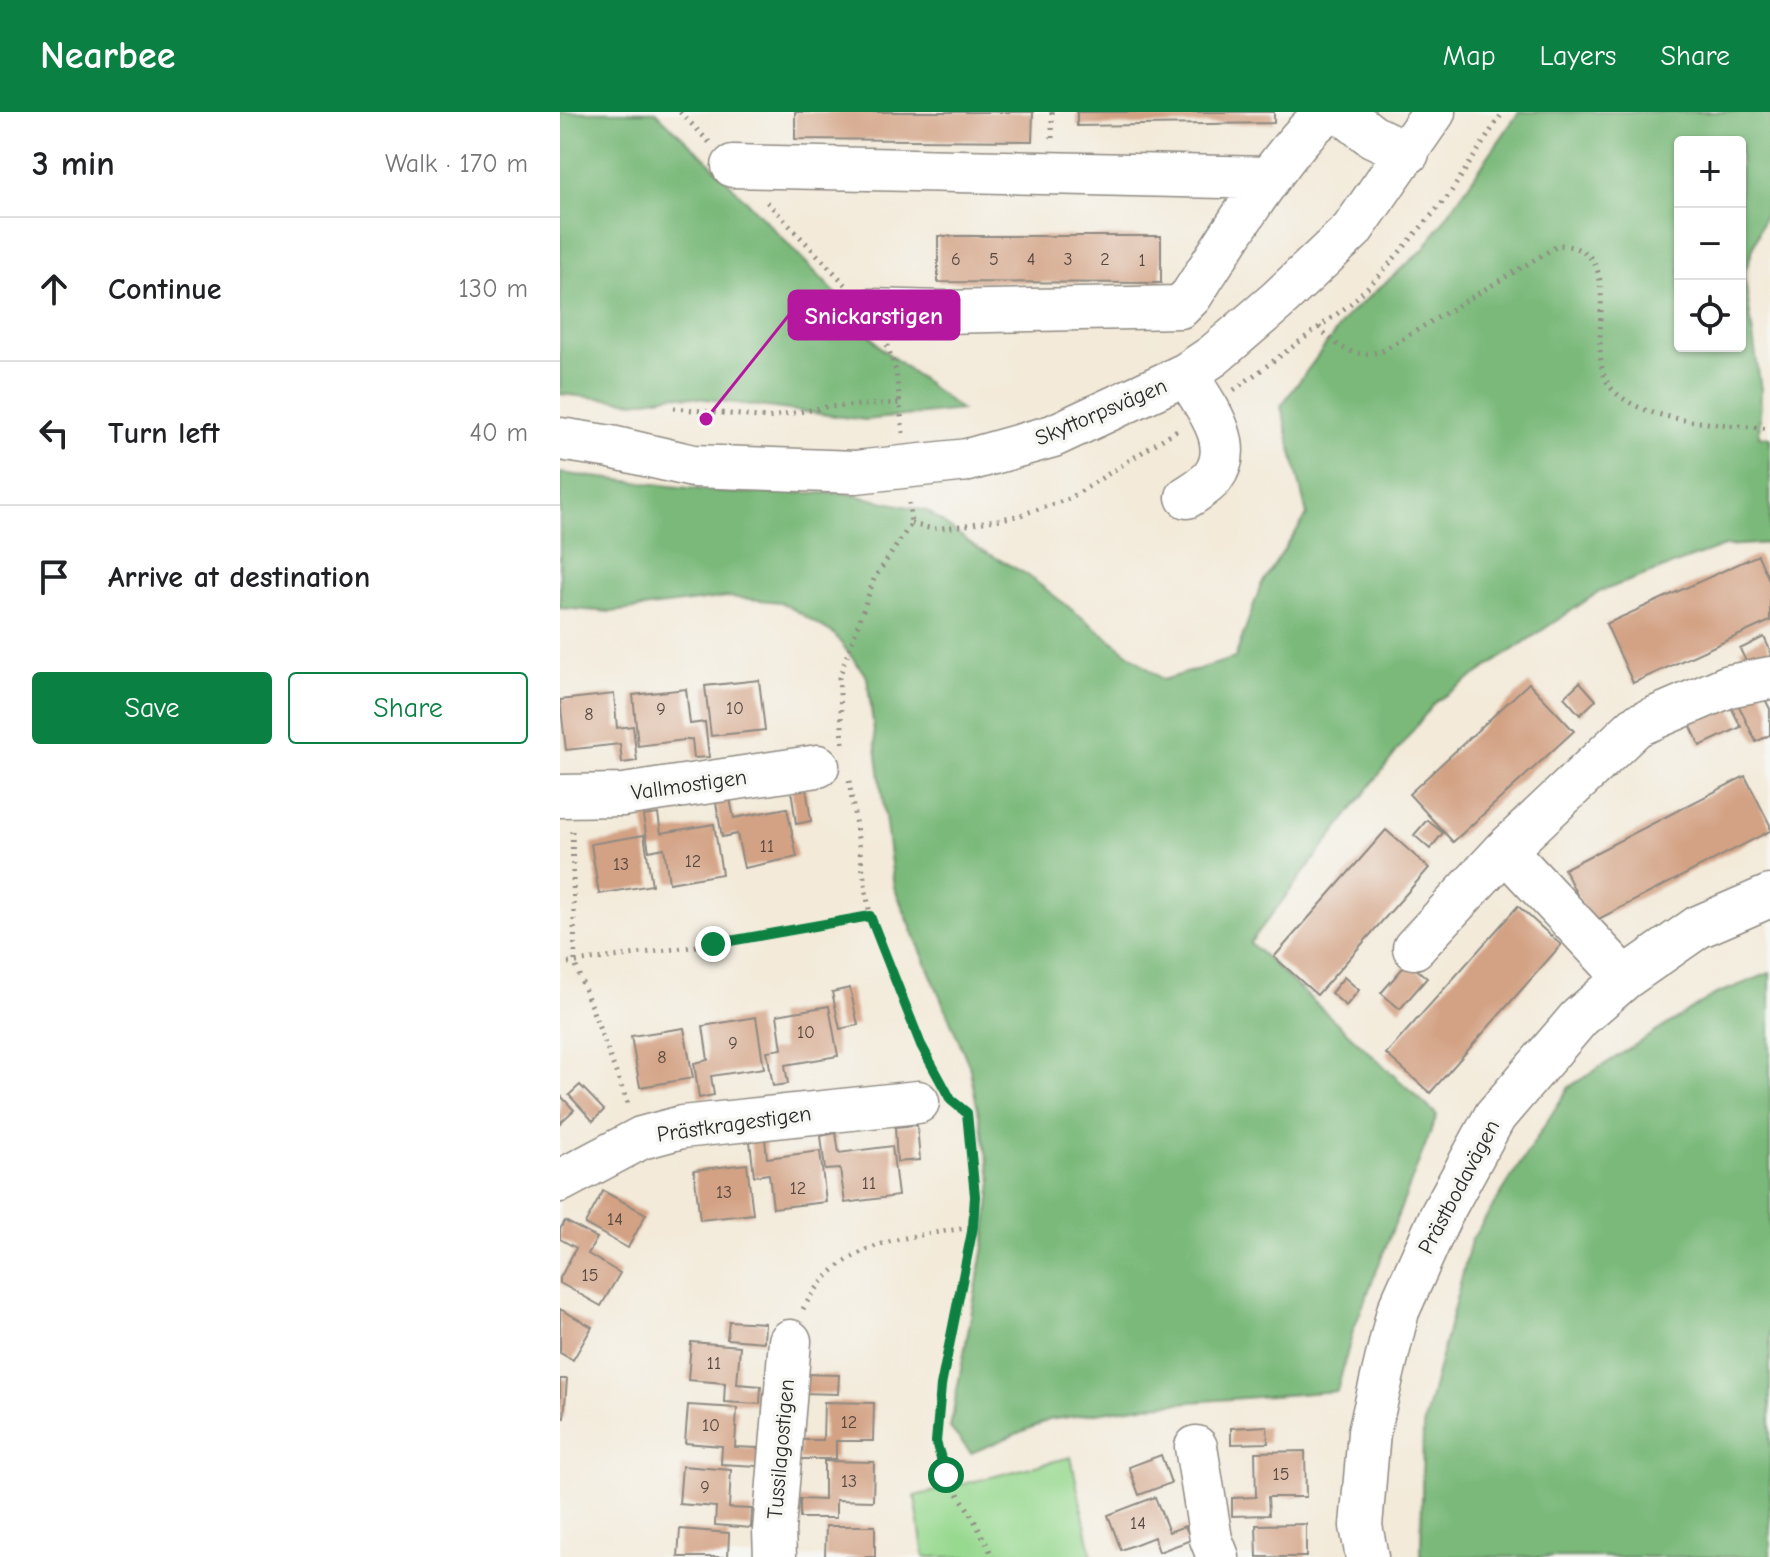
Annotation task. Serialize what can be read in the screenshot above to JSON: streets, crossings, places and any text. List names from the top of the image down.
{
  "streets": {
    "street": [
      "Skyttorpsvägen",
      "Vallmostigen",
      "Prästkragestigen",
      "Prästbodavägen",
      "Tussilagostigen"
    ]
  },
  "places": ["Snickarstigen"],
  "house_numbers": [
    "6",
    "5",
    "4",
    "3",
    "2",
    "1",
    "10",
    "9",
    "8",
    "11",
    "12",
    "13",
    "10",
    "9",
    "8",
    "11",
    "12",
    "13",
    "14",
    "15",
    "11",
    "12",
    "10",
    "15",
    "13",
    "9",
    "14"
  ],
  "page": {
    "header": "Nearbee",
    "nav": ["Map", "Layers", "Share"],
    "heading": ["3 min", "Walk · 170 m"],
    "map_buttons": ["+", "−"],
    "list": [
      ["Continue", "130 m"],
      ["Turn left", "40 m"],
      "Arrive at destination"
    ],
    "buttons": ["Save", "Share"]
  }
}
